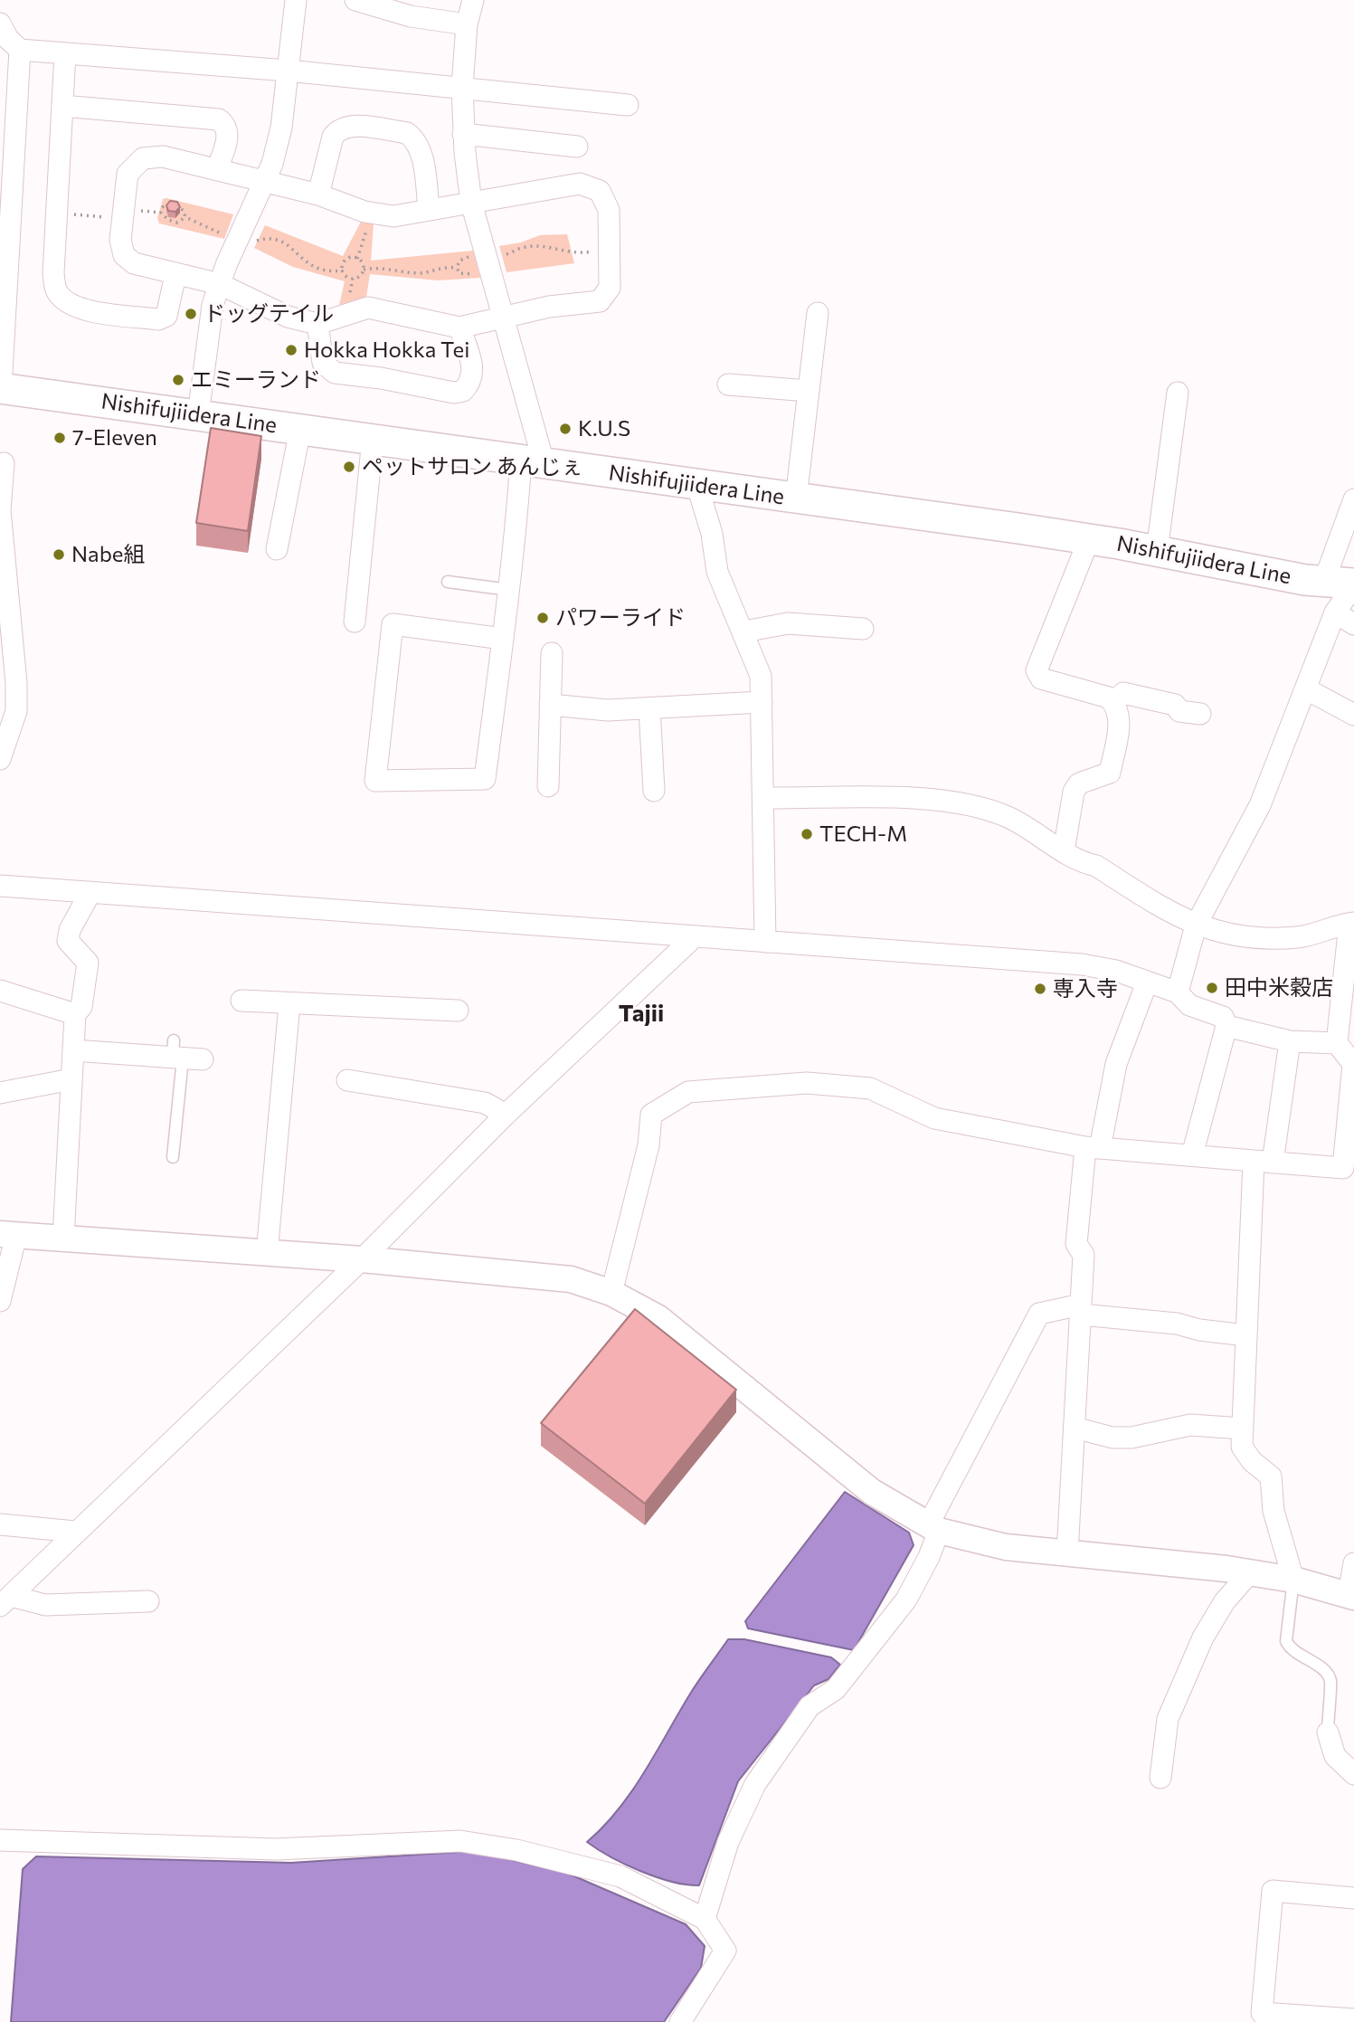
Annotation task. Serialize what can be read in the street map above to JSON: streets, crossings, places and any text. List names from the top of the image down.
{
  "streets": {
    "main road": ["Nishifujiidera Line"]
  },
  "districts": ["Tajii"],
  "places": [
    "ドッグテイル",
    "Hokka Hokka Tei",
    "エミーランド",
    "K.U.S",
    "7-Eleven",
    "ペットサロン あんじぇ",
    "Nabe組",
    "パワーライド",
    "TECH-M",
    "田中米穀店",
    "専入寺"
  ]
}
